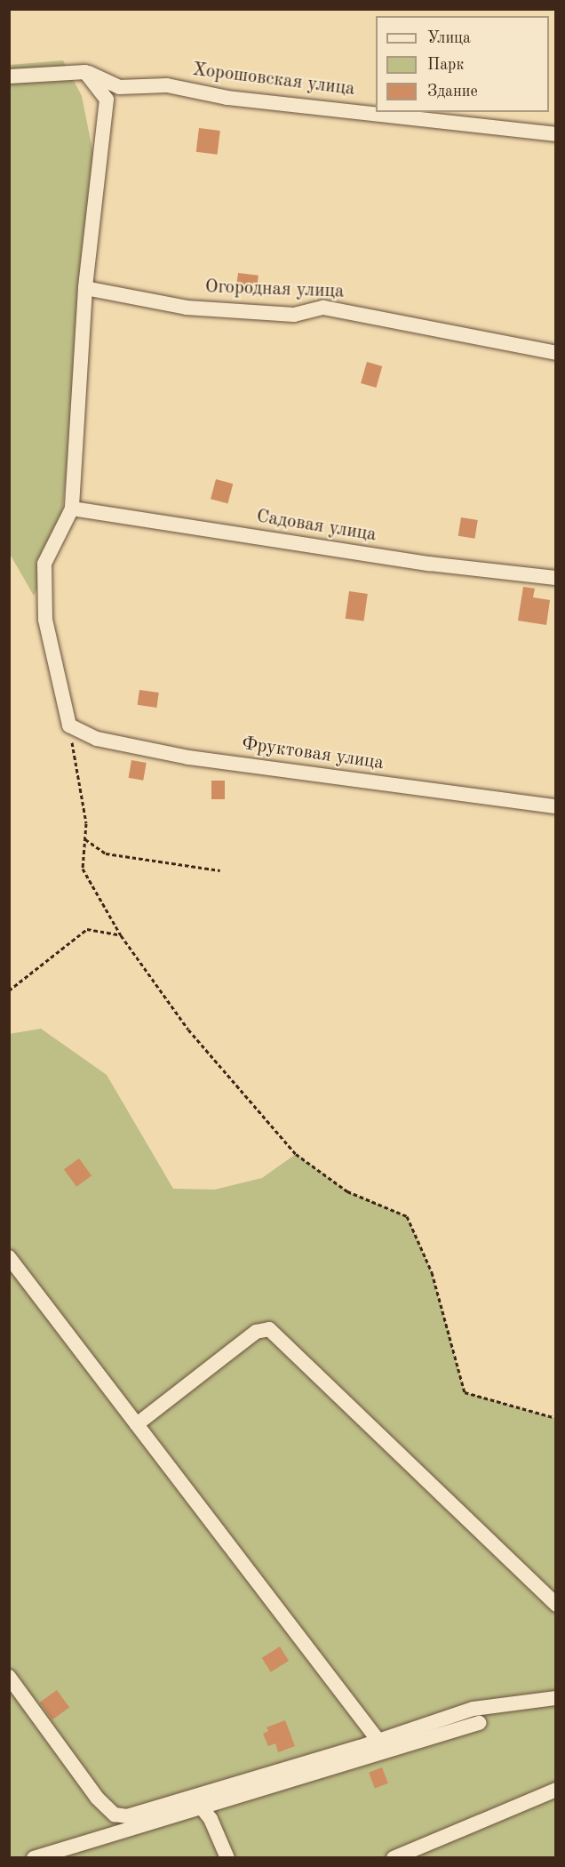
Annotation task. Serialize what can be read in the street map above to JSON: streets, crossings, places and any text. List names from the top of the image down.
{
  "streets": {
    "street": [
      "Хорошовская улица",
      "Огородная улица",
      "Садовая улица",
      "Фруктовая улица"
    ]
  },
  "legend": ["Улица", "Парк", "Здание"]
}
